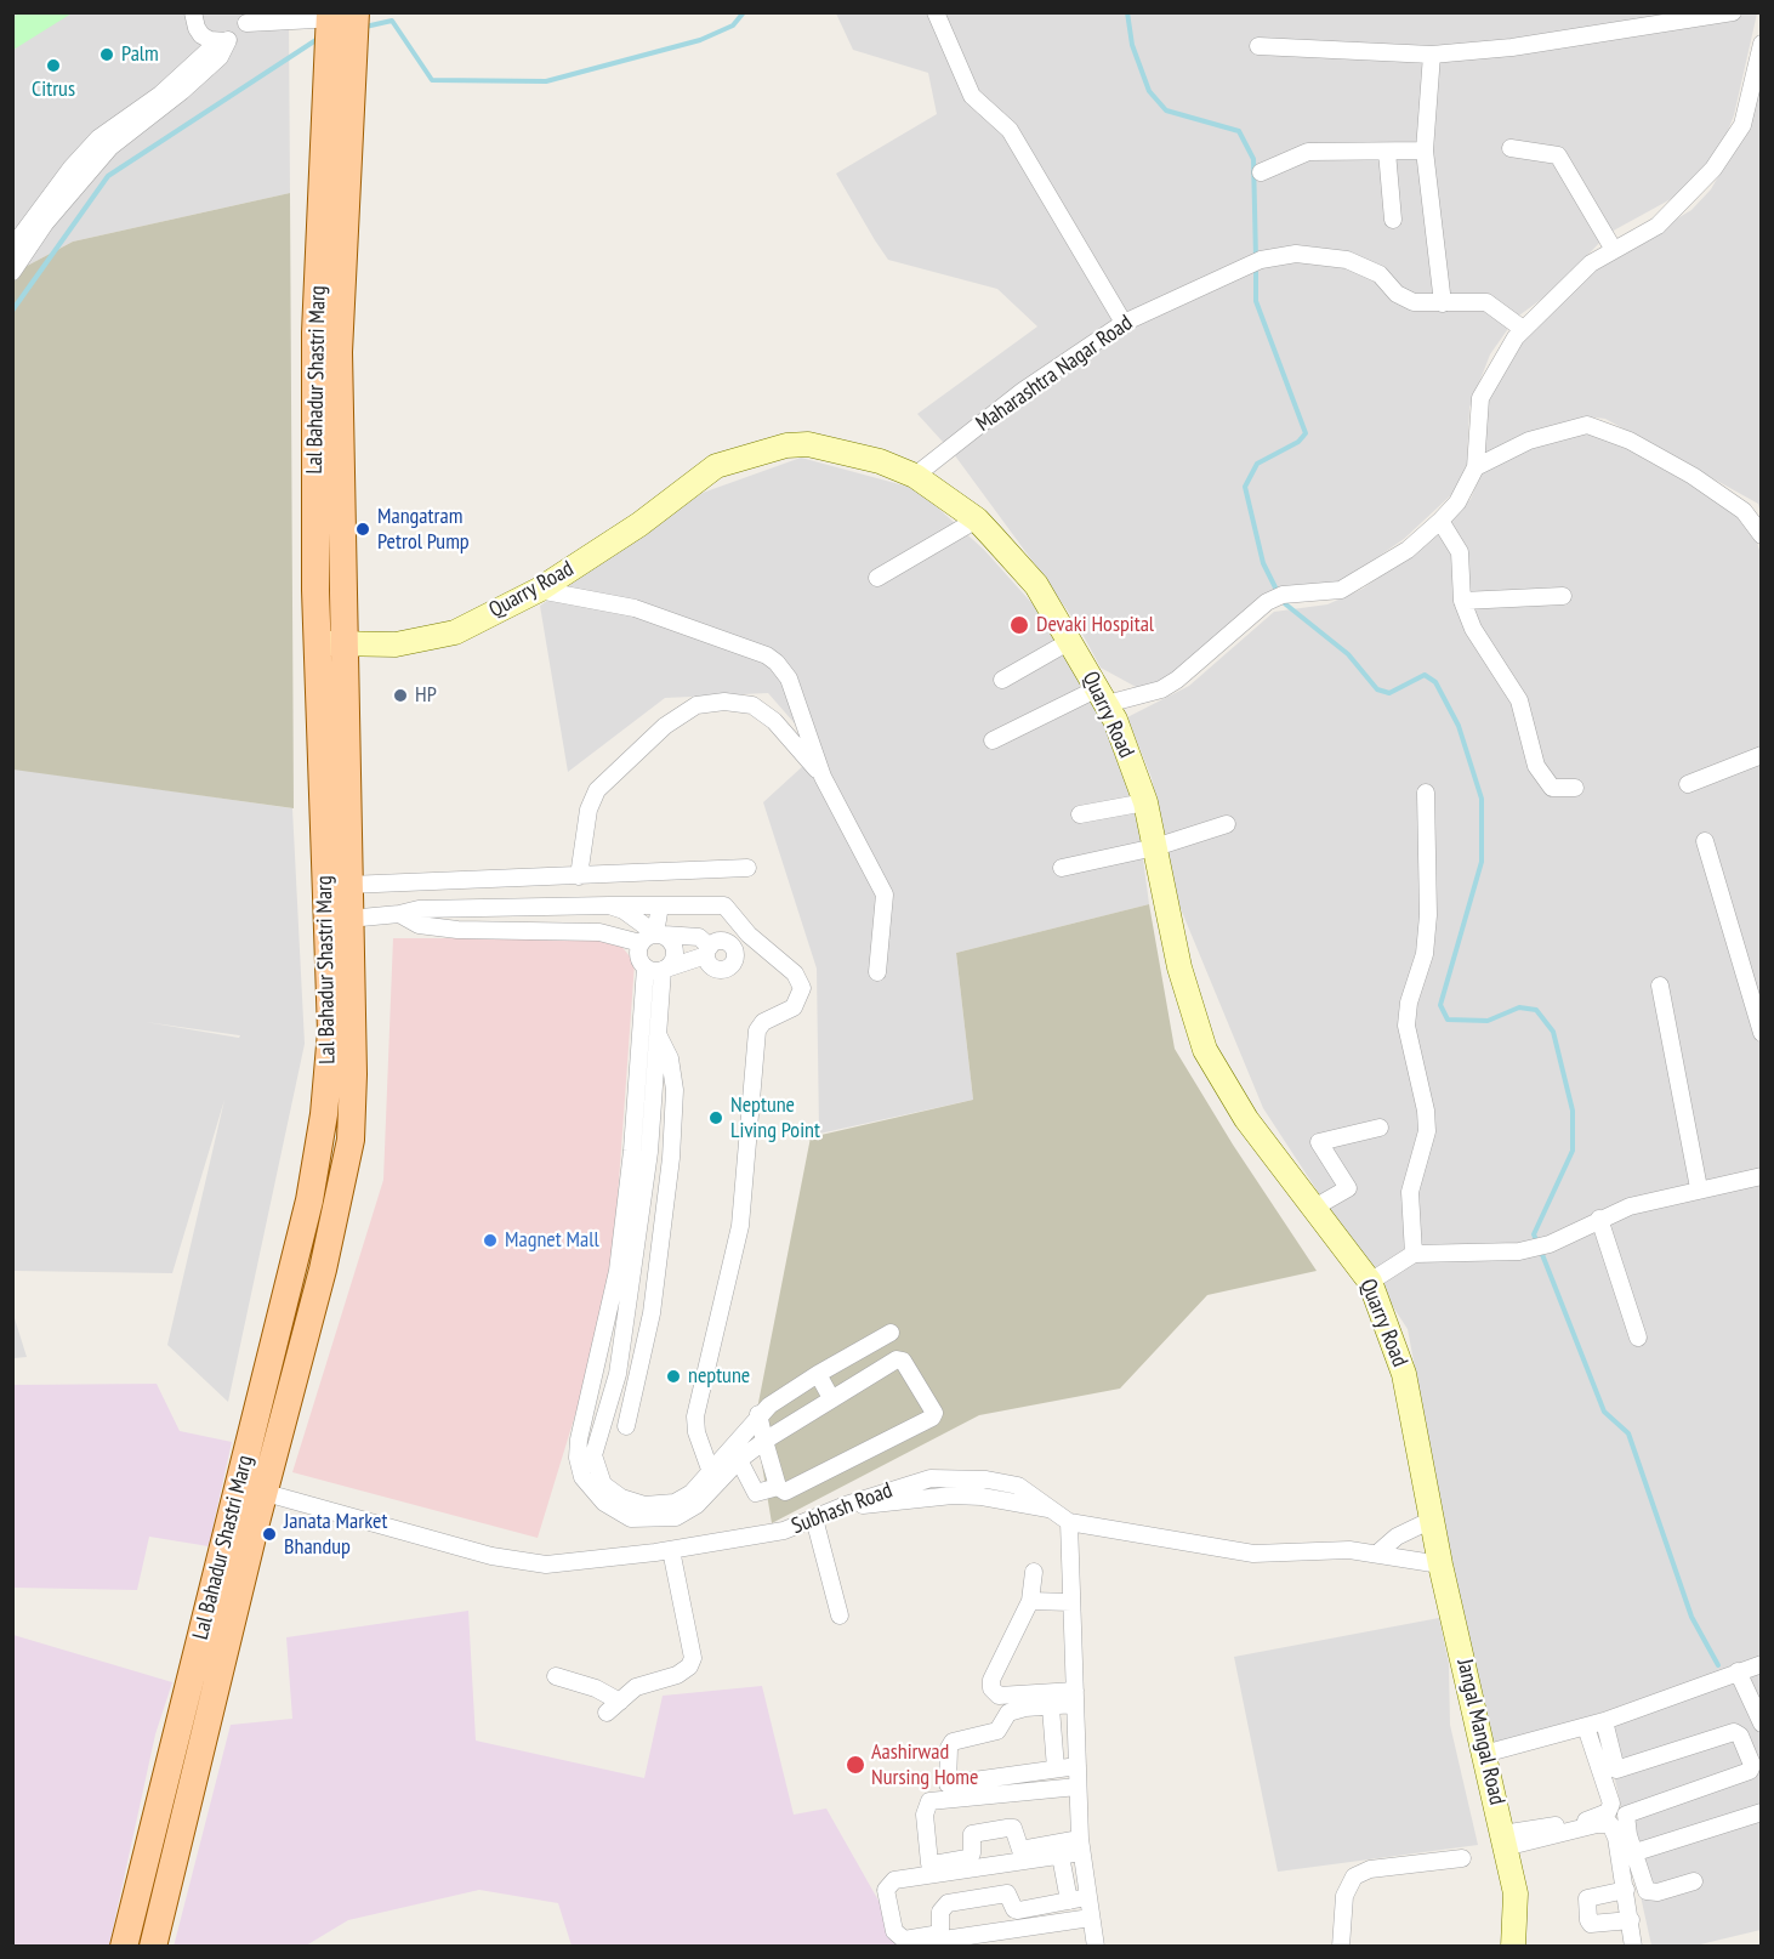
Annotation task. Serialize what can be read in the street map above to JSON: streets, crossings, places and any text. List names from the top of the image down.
{
  "streets": {
    "main road": ["Lal Bahadur Shastri Marg", "Quarry Road", "Jangal Mangal Road"],
    "street": ["Maharashtra Nagar Road", "Subhash Road"]
  },
  "crossings": [
    ["Maharashtra Nagar Road", "Quarry Road"],
    ["Lal Bahadur Shastri Marg", "Quarry Road"],
    ["Lal Bahadur Shastri Marg", "Subhash Road"],
    ["Quarry Road", "Jangal Mangal Road"]
  ],
  "places": [
    "Palm",
    "Citrus",
    "Mangatram Petrol Pump",
    "Devaki Hospital",
    "HP",
    "Neptune Living Point",
    "Magnet Mall",
    "neptune",
    "Janata Market Bhandup",
    "Aashirwad Nursing Home"
  ]
}
